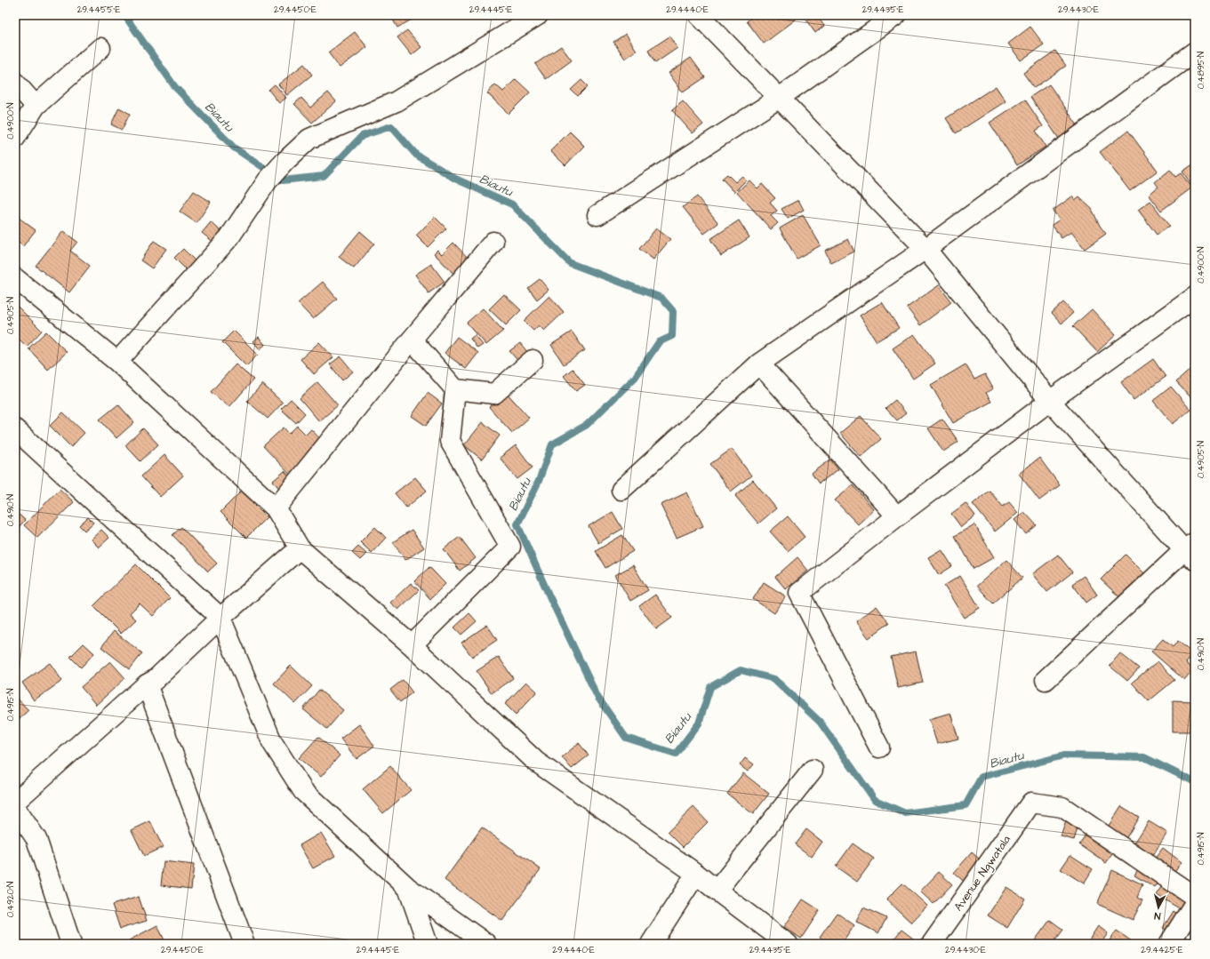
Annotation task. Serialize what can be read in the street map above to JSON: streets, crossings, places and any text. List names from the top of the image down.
{
  "streets": {
    "street": ["Avenue Ngwatala"]
  },
  "water": ["Biautu"],
  "north": "bottom",
  "coordinates": [
    "29.4455°E",
    "29.4450°E",
    "29.4445°E",
    "29.4440°E",
    "29.4435°E",
    "29.4430°E",
    "0.4895°N",
    "0.4900°N",
    "0.4905°N",
    "0.4910°N",
    "0.4915°N",
    "0.4920°N",
    "29.4425°E"
  ]
}
